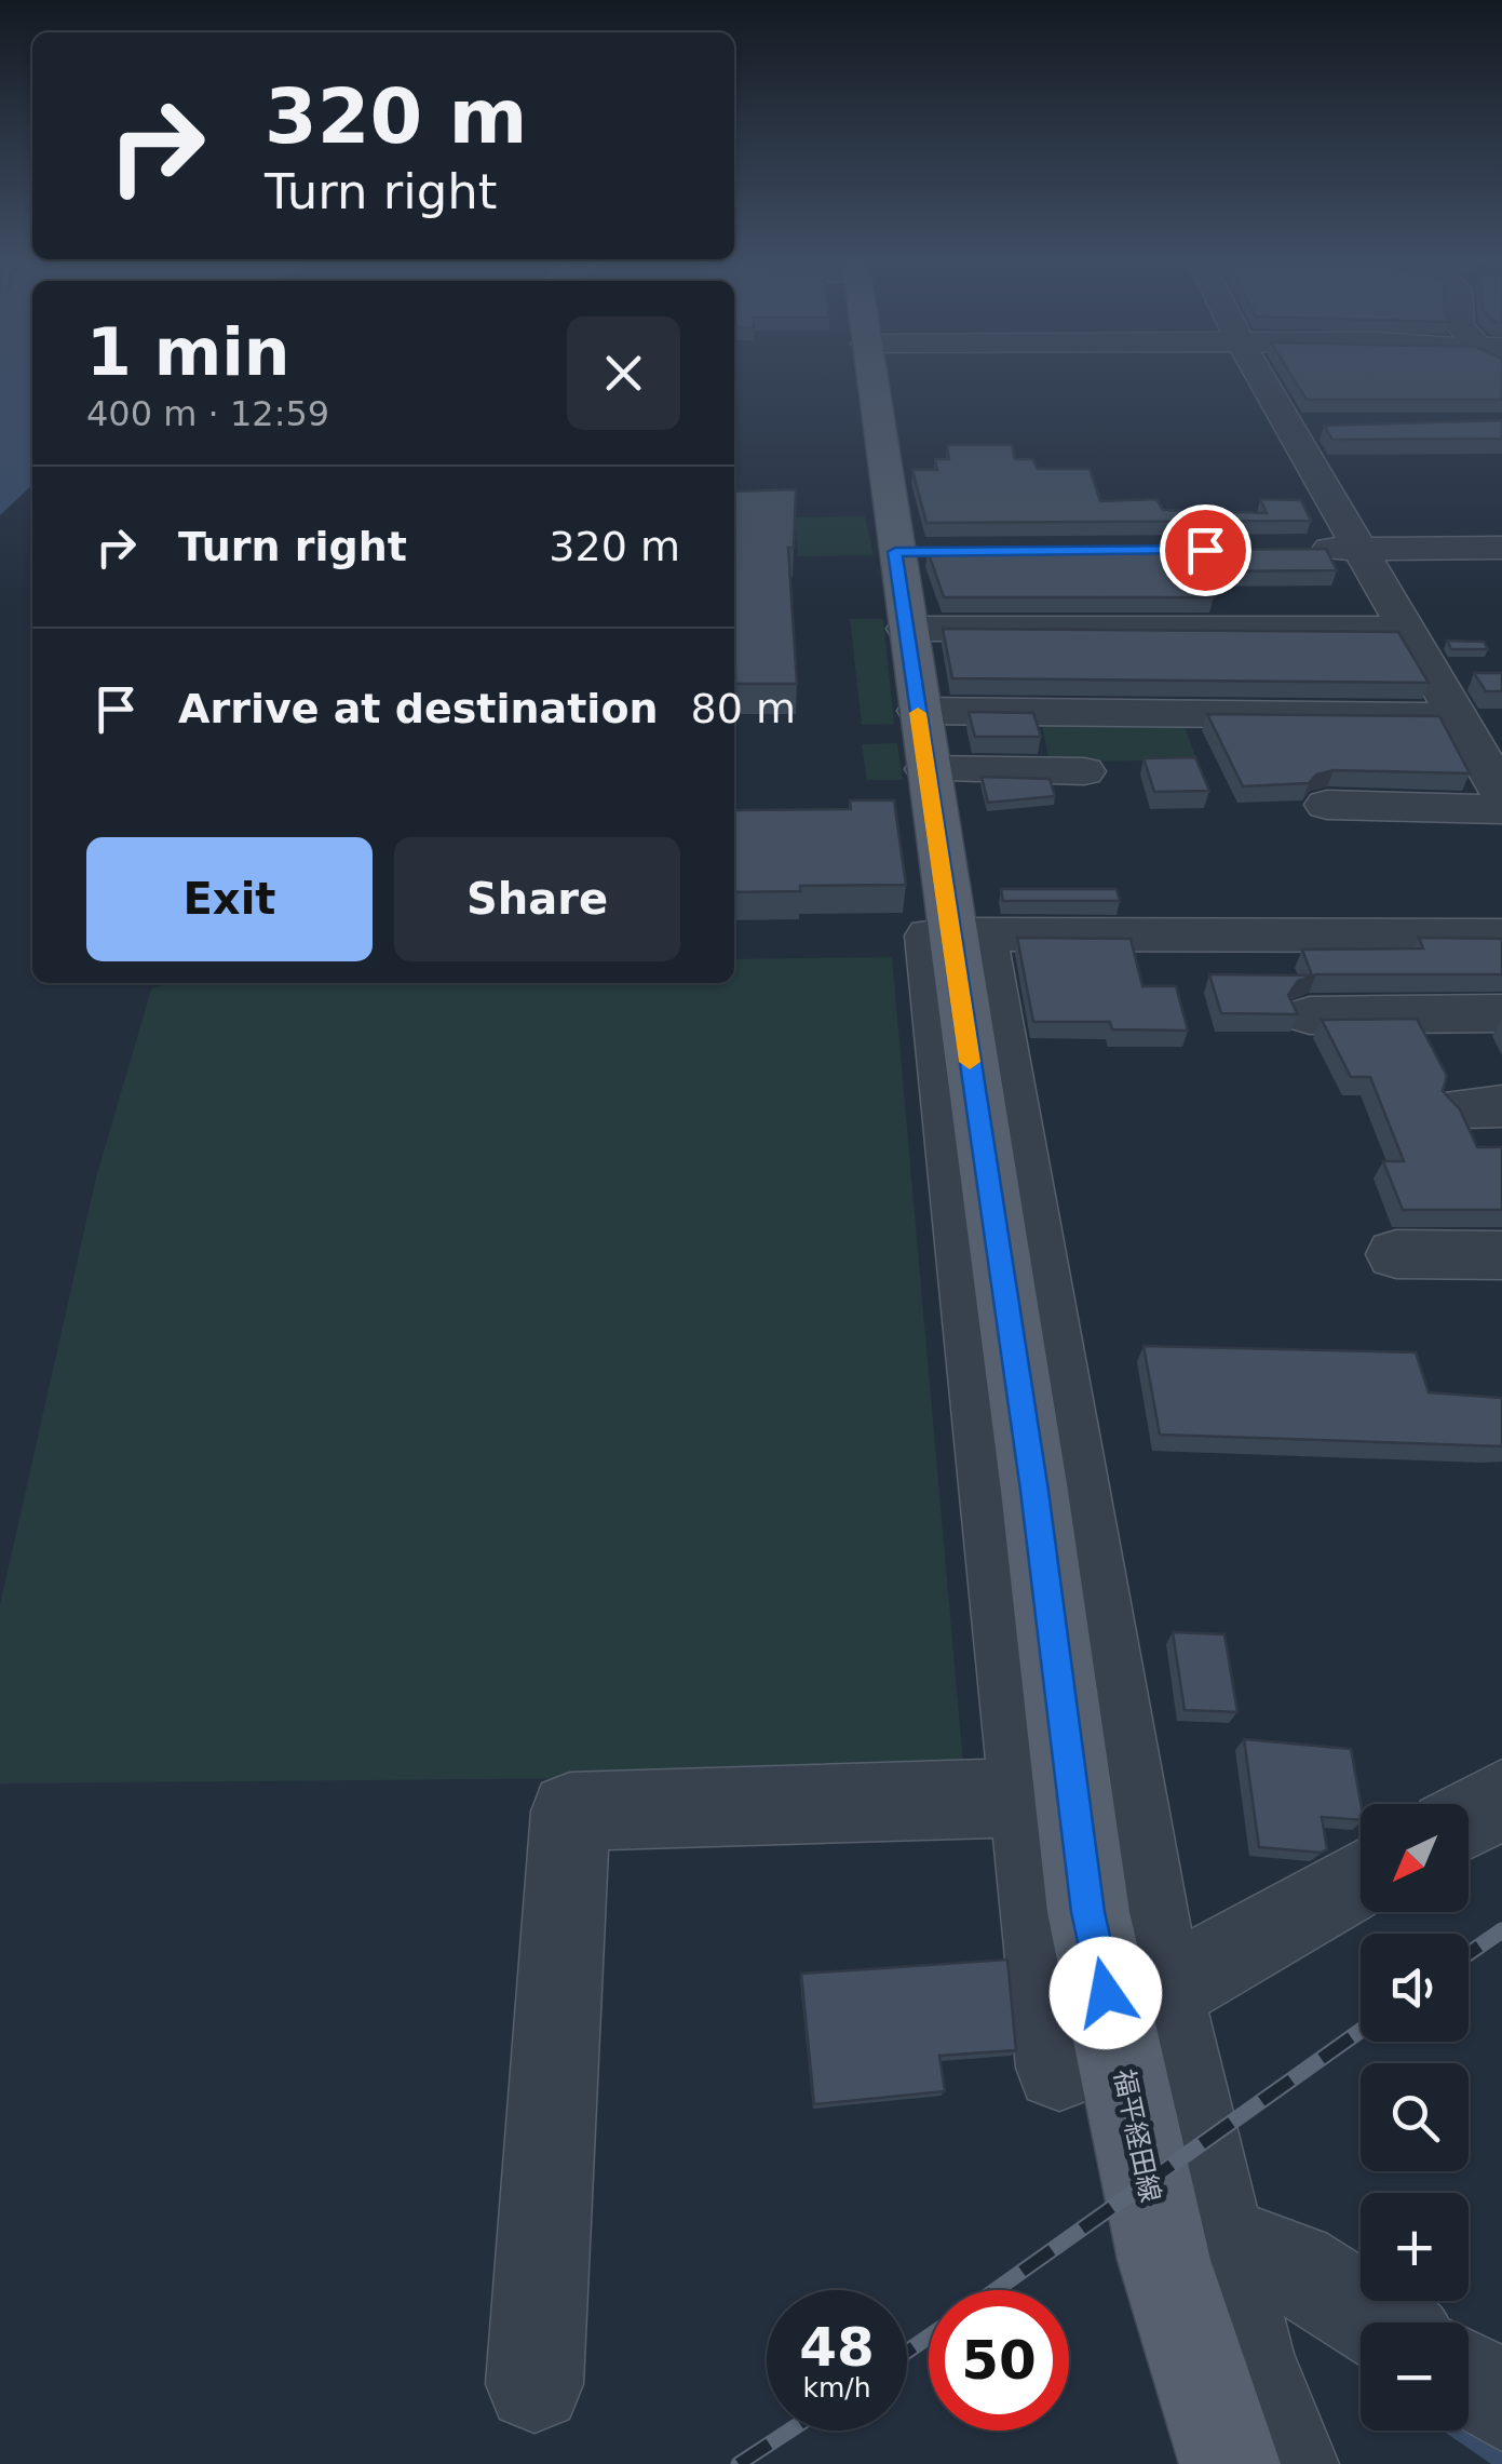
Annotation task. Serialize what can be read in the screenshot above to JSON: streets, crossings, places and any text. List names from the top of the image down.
{
  "streets": {
    "main road": ["福平経田線"]
  },
  "north": "bottom left",
  "page": {
    "turn": ["320 m", "Turn right"],
    "heading": ["1 min", "400 m · 12:59"],
    "list": [
      {
        "name": "Turn right",
        "value": "320 m"
      },
      {
        "name": "Arrive at destination",
        "value": "80 m"
      }
    ],
    "buttons": ["Exit", "Share"],
    "map_buttons": ["+", "−"],
    "speed": "48 km/h",
    "limit": "50"
  }
}
